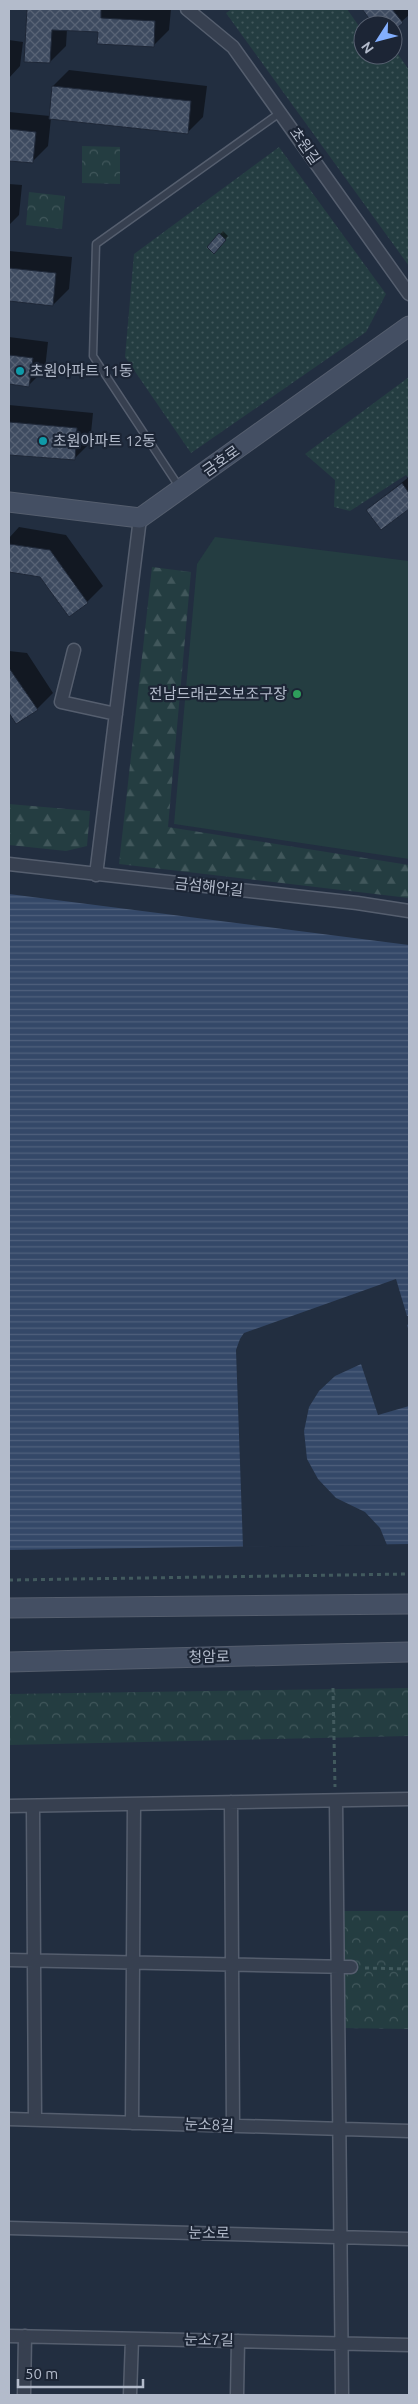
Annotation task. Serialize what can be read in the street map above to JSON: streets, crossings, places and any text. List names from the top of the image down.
{
  "streets": {
    "main road": ["금호로", "청암로"],
    "street": [
      "초원길",
      "금섬해안길",
      "눈소8길",
      "눈소로",
      "눈소7길"
    ]
  },
  "places": ["초원아파트 11동", "초원아파트 12동", "전남드래곤즈보조구장"],
  "scale_bar": "50 m",
  "north": "bottom left"
}
